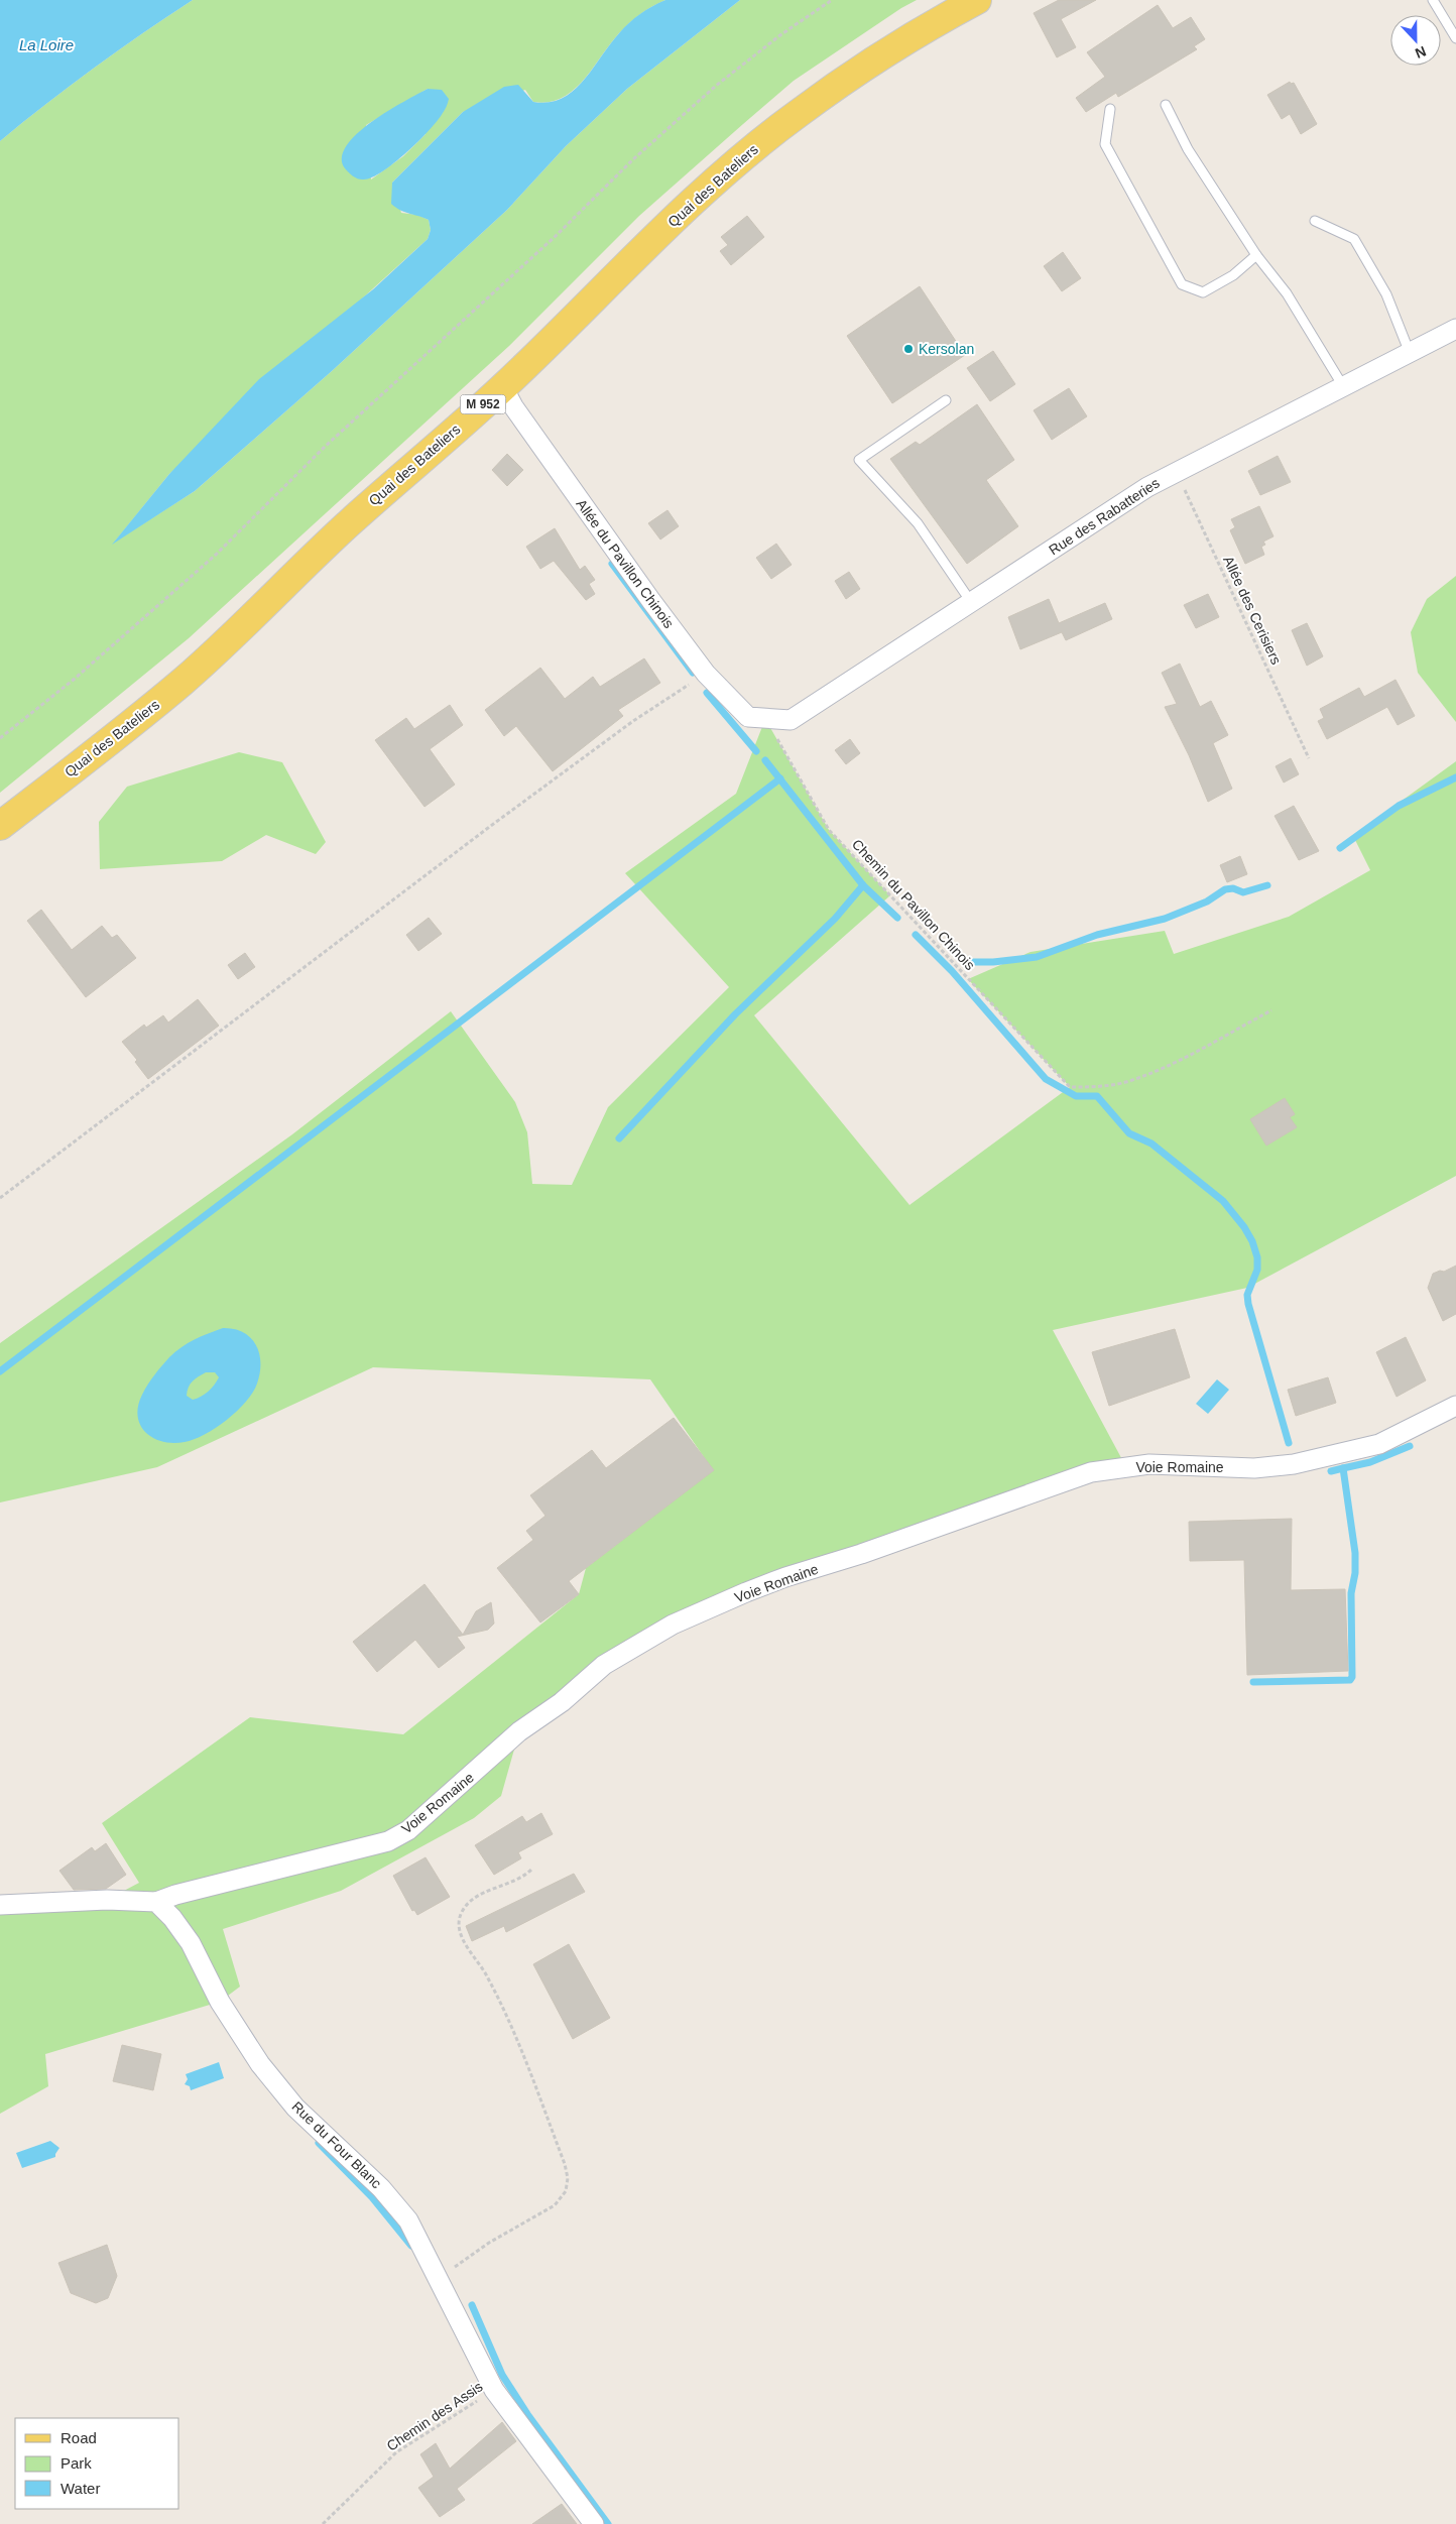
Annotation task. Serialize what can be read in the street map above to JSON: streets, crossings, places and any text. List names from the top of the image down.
{
  "streets": {
    "main road": ["Quai des Bateliers", "M 952"],
    "street": [
      "Rue des Rabatteries",
      "Allée du Pavillon Chinois",
      "Voie Romaine",
      "Rue du Four Blanc"
    ],
    "path": ["Allée des Cerisiers", "Chemin du Pavillon Chinois", "Chemin des Assis"]
  },
  "crossings": [
    ["Quai des Bateliers", "Allée du Pavillon Chinois"],
    ["Rue des Rabatteries", "Allée du Pavillon Chinois"],
    ["Rue des Rabatteries", "Allée des Cerisiers"],
    ["Rue des Rabatteries", "Chemin du Pavillon Chinois"],
    ["Allée du Pavillon Chinois", "Chemin du Pavillon Chinois"],
    ["Voie Romaine", "Rue du Four Blanc"],
    ["Rue du Four Blanc", "Chemin des Assis"]
  ],
  "water": ["La Loire"],
  "places": ["Kersolan"],
  "legend": ["Road", "Park", "Water"],
  "north": "bottom"
}
